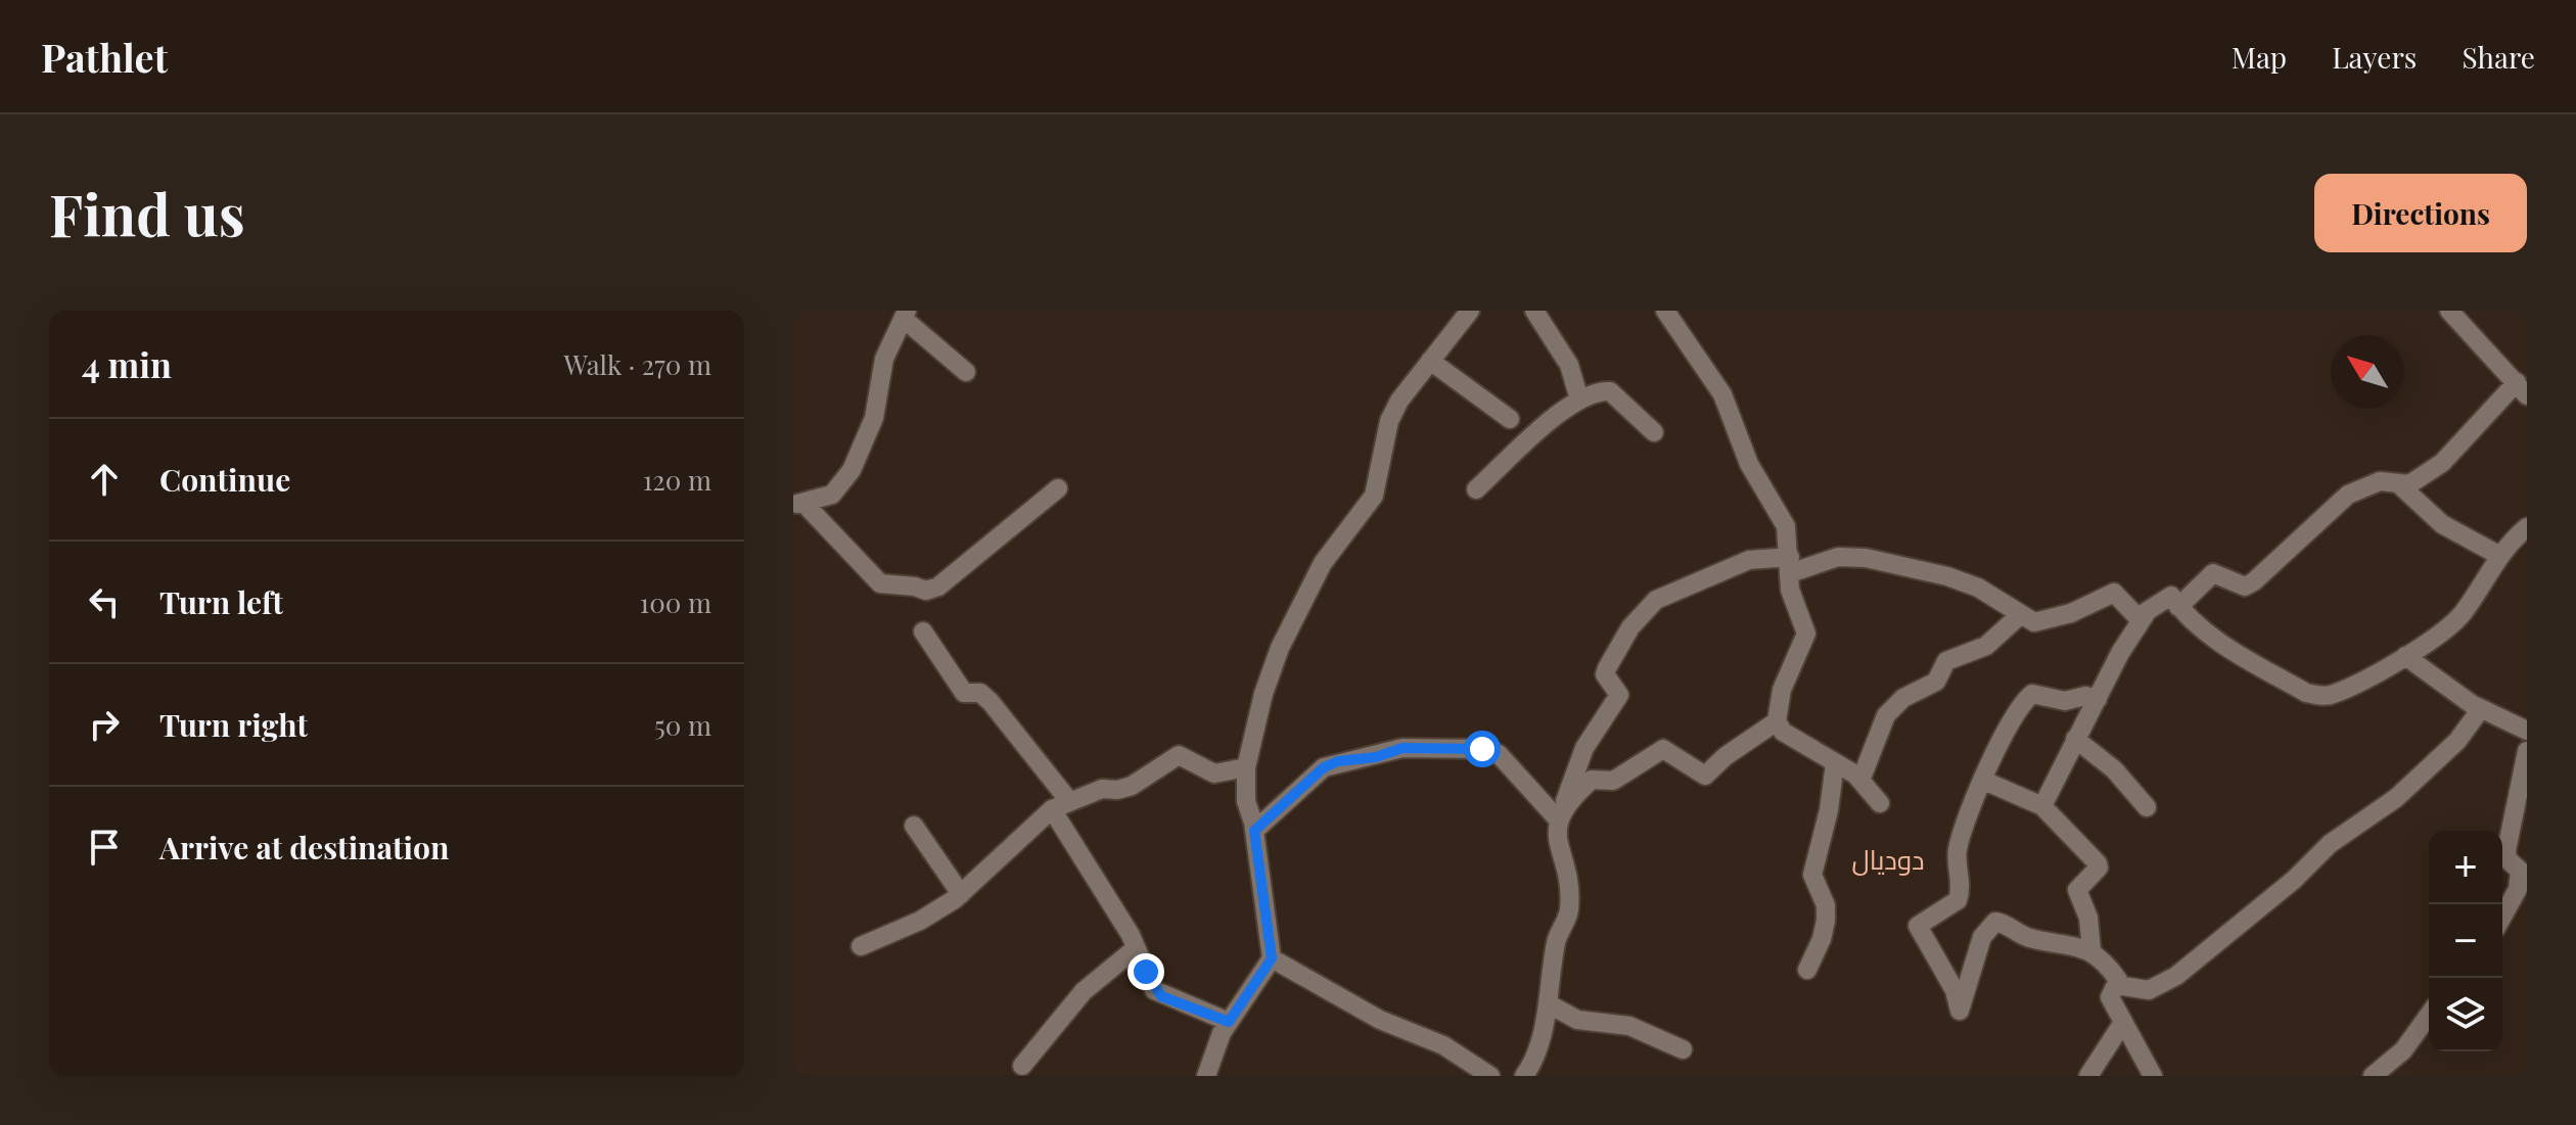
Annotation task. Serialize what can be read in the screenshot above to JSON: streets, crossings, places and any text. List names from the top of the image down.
{
  "districts": ["دودیال"],
  "north": "top left",
  "page": {
    "header": "Pathlet",
    "nav": ["Map", "Layers", "Share"],
    "buttons": "Directions",
    "title": "Find us",
    "heading": ["4 min", "Walk · 270 m"],
    "list": [
      ["Continue", "120 m"],
      ["Turn left", "100 m"],
      ["Turn right", "50 m"],
      "Arrive at destination"
    ],
    "map_buttons": ["+", "−"]
  }
}
